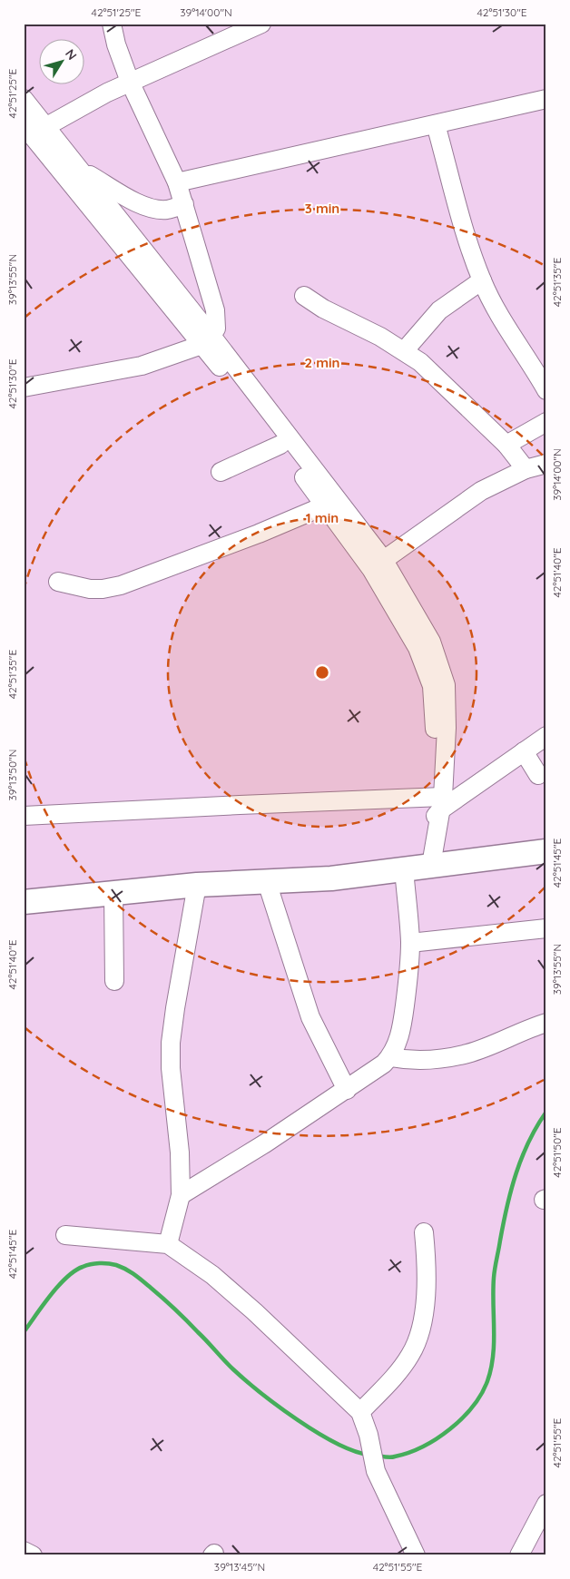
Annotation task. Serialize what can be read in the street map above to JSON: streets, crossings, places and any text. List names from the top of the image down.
{
  "north": "top right",
  "coordinates": [
    "42°51'25\"E",
    "39°14'00\"N",
    "42°51'30\"E",
    "39°13'55\"N",
    "42°51'35\"E",
    "42°51'40\"E",
    "39°13'50\"N",
    "42°51'45\"E",
    "42°51'50\"E",
    "42°51'55\"E",
    "39°13'45\"N"
  ],
  "rings": ["3 min", "2 min", "1 min"]
}
